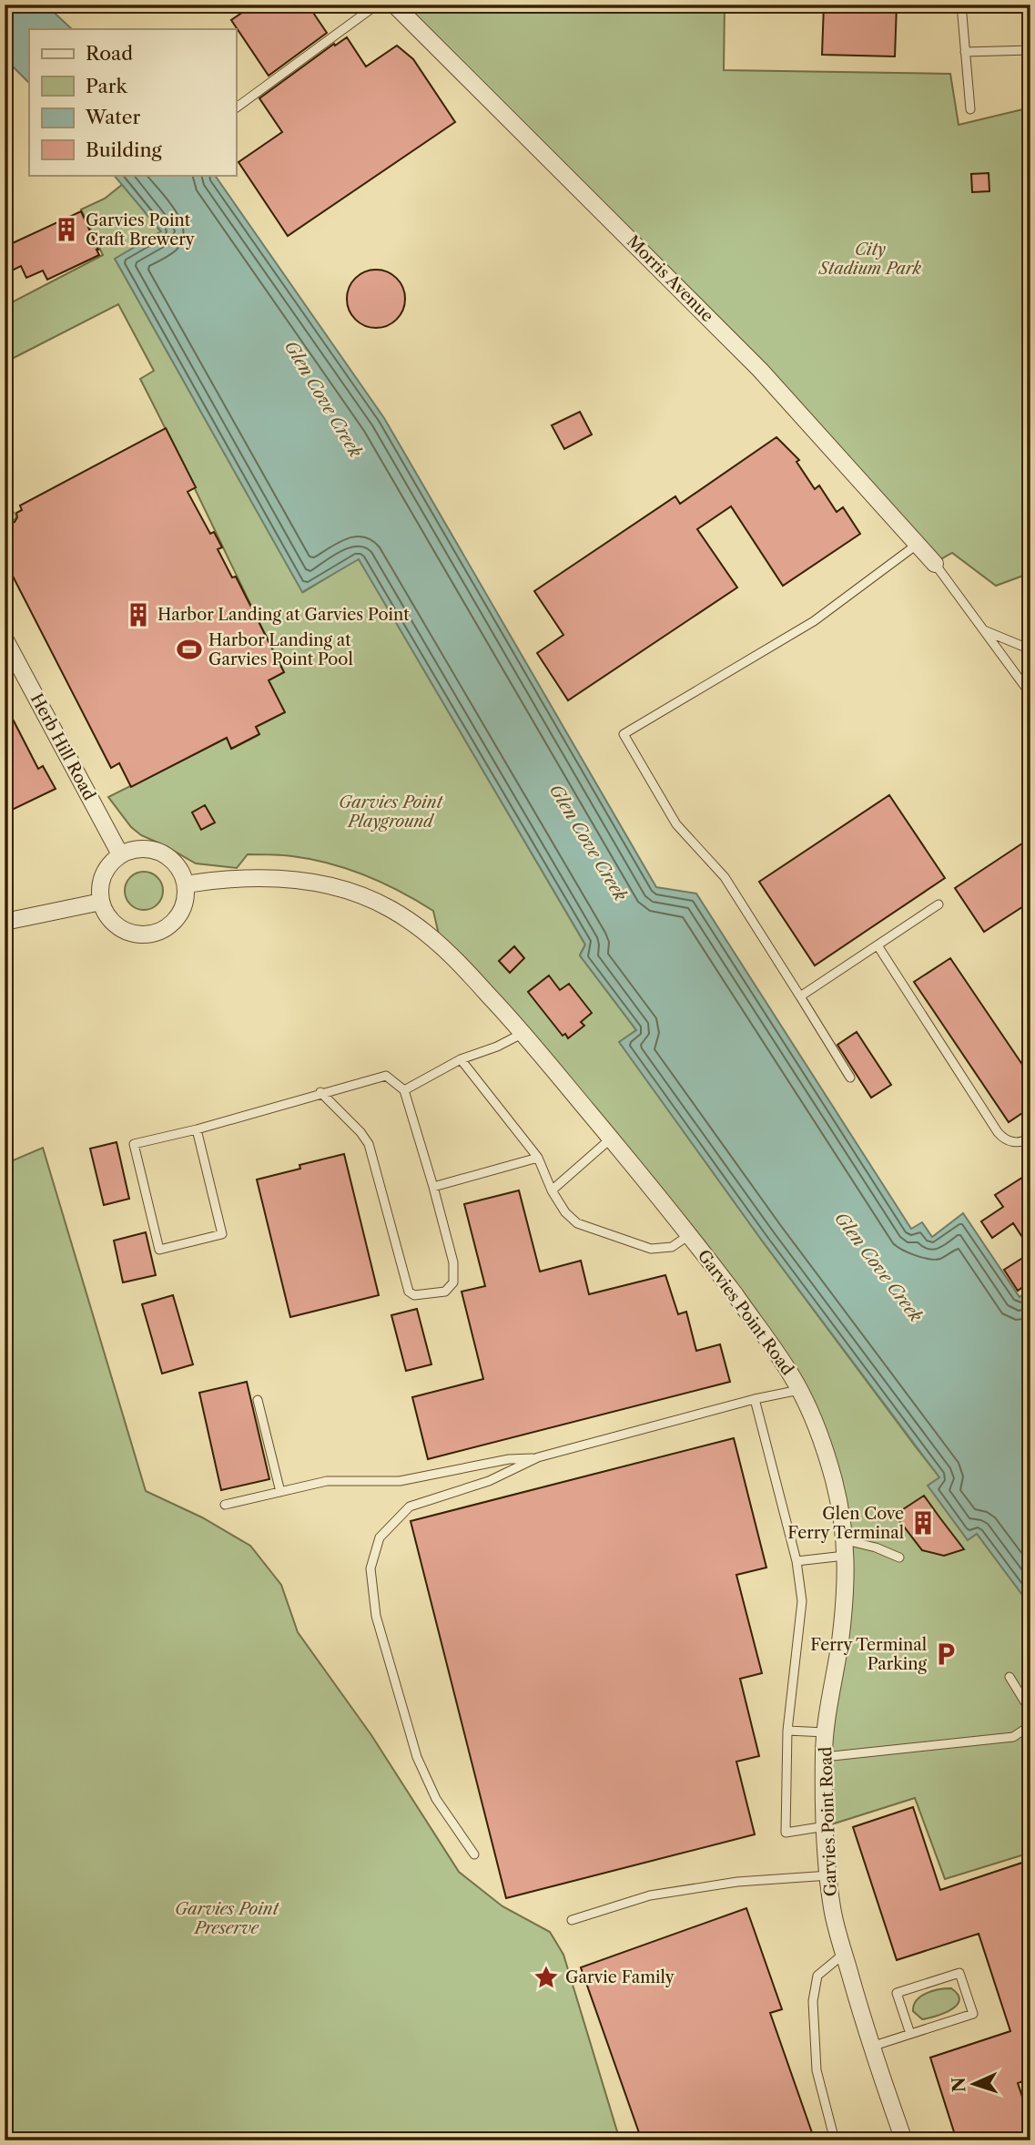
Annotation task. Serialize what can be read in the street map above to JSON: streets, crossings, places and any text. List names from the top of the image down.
{
  "streets": {
    "street": ["Morris Avenue", "Herb Hill Road", "Garvies Point Road"]
  },
  "crossings": [
    ["Herb Hill Road", "Garvies Point Road"]
  ],
  "water": ["Glen Cove Creek"],
  "parks": ["City Stadium Park", "Garvies Point Playground", "Garvies Point Preserve"],
  "places": {
    "building": ["Garvies Point Craft Brewery", "Harbor Landing at Garvies Point", "Glen Cove Ferry Terminal"],
    "sports": ["Harbor Landing at Garvies Point Pool"],
    "parking": ["Ferry Terminal Parking"],
    "place": ["Garvie Family"]
  },
  "legend": [
    "Road",
    "Park",
    "Water",
    "Building"
  ],
  "north": "left"
}
